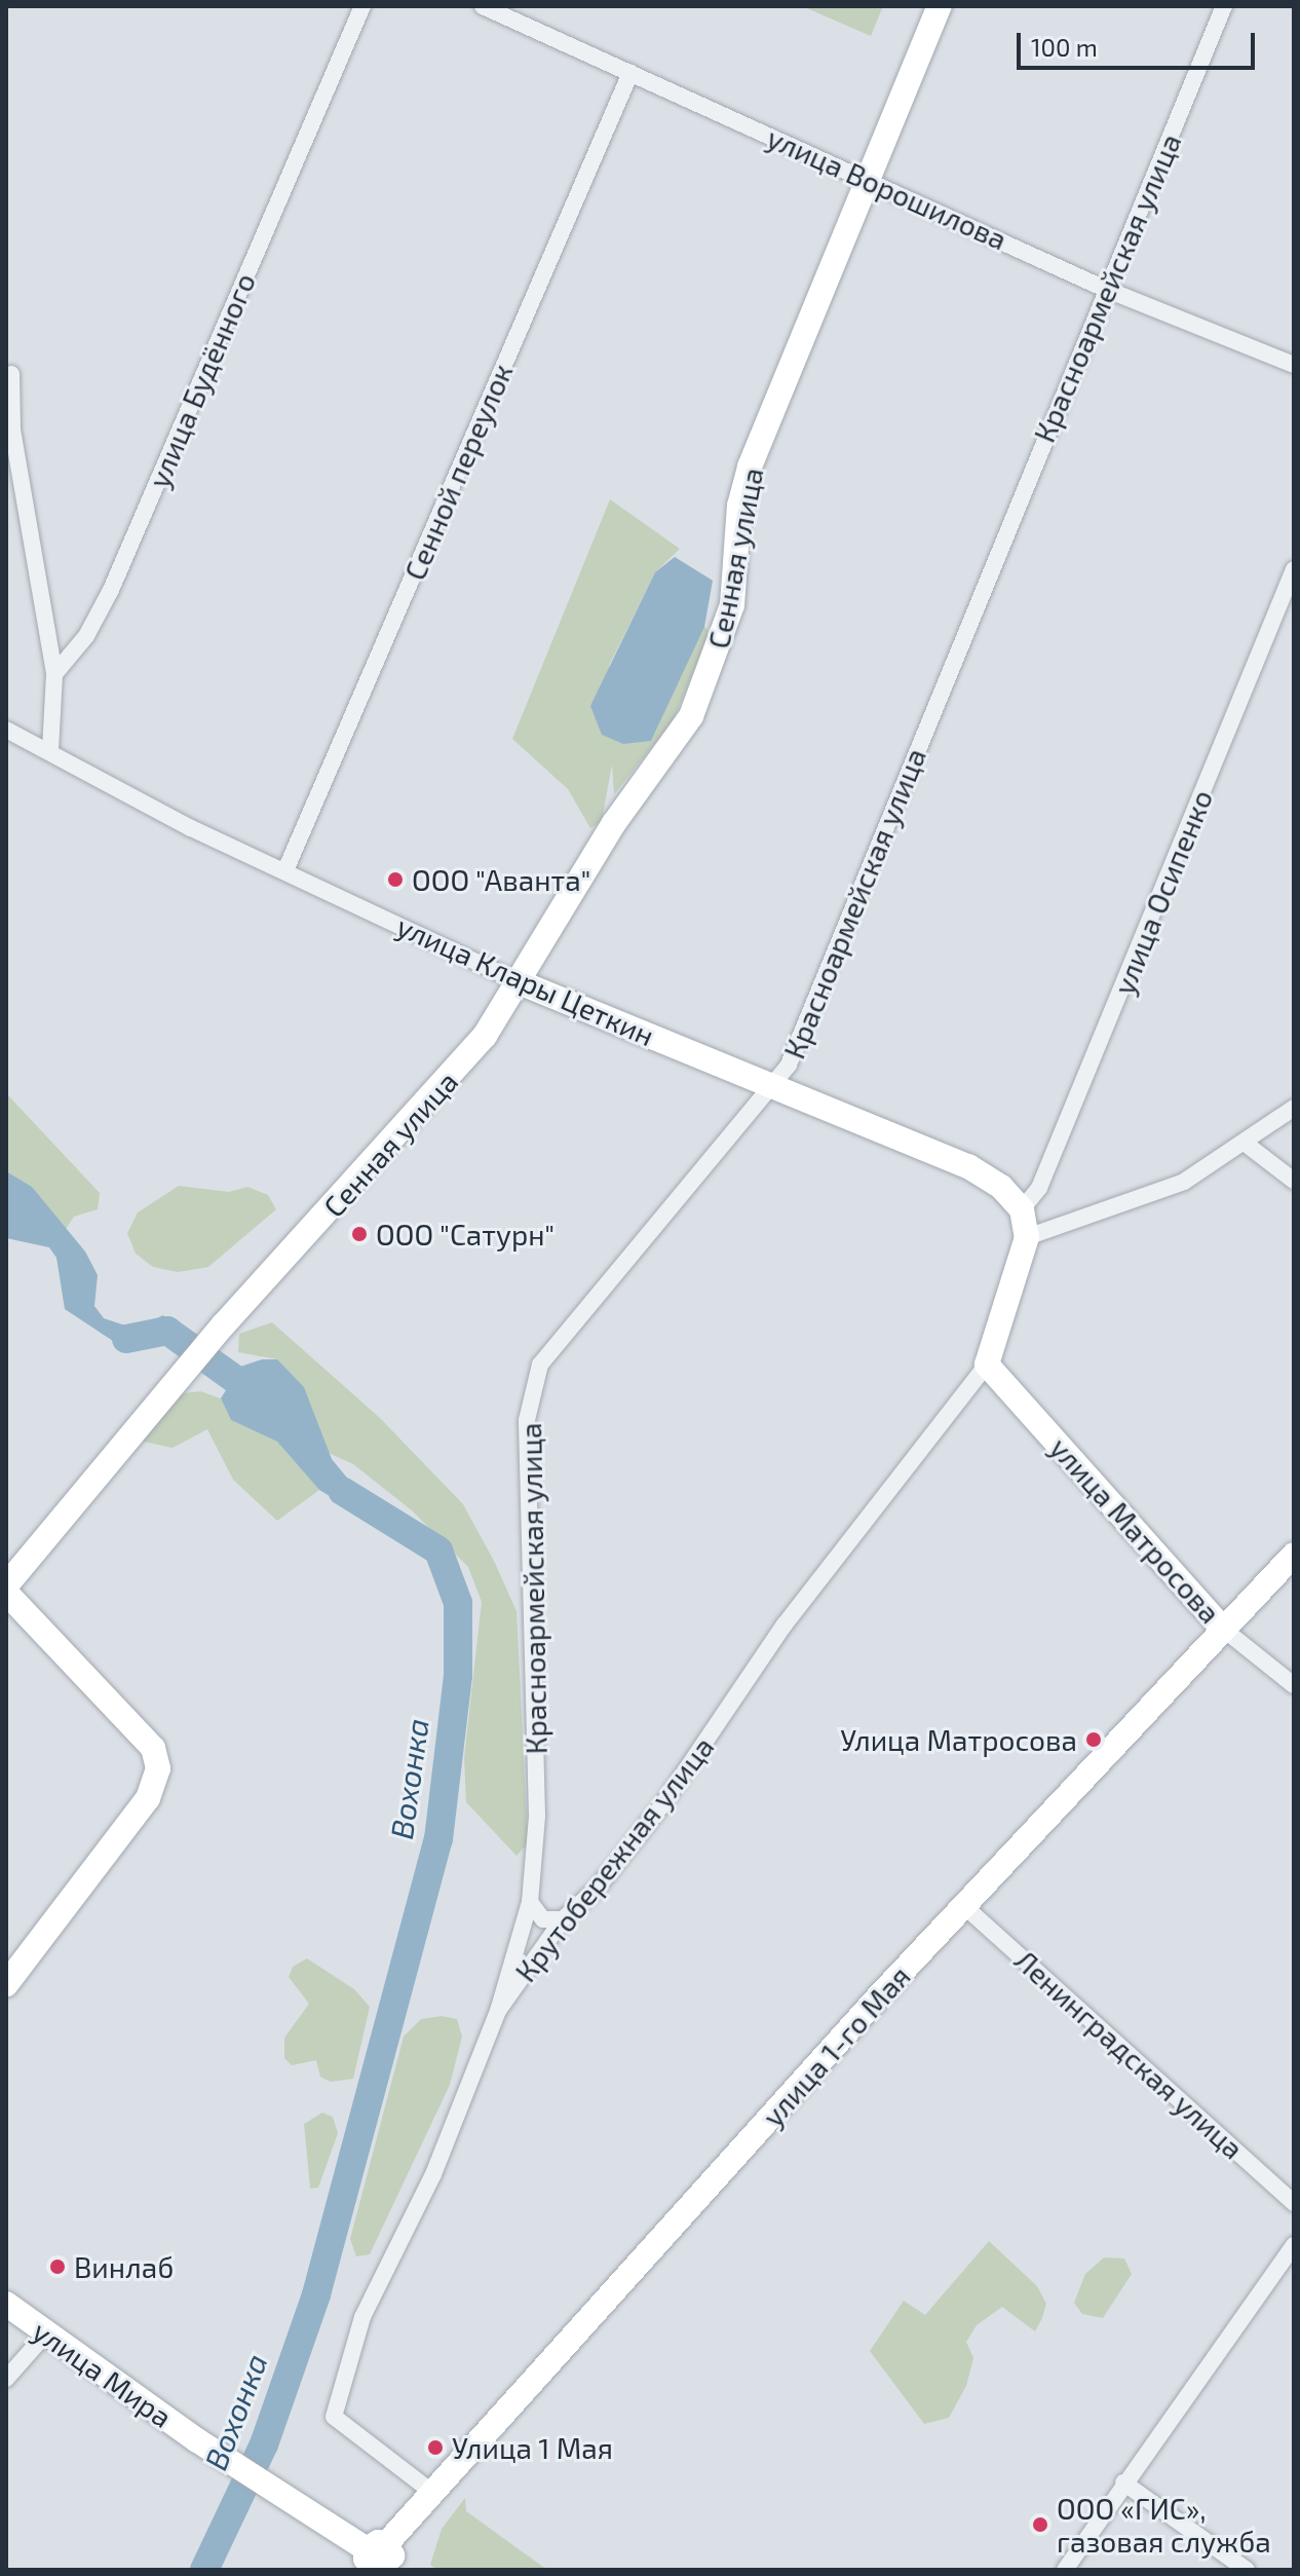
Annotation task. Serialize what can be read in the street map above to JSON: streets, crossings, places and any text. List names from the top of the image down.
{
  "streets": {
    "street": [
      "улица Ворошилова",
      "Красноармейская улица",
      "улица Будённого",
      "Сенной переулок",
      "Сенная улица",
      "улица Осипенко",
      "улица Клары Цеткин",
      "улица Матросова",
      "Крутобережная улица",
      "улица 1-го Мая",
      "Ленинградская улица",
      "улица Мира"
    ]
  },
  "crossings": [
    ["улица Ворошилова", "Красноармейская улица"],
    ["улица Ворошилова", "Сенной переулок"],
    ["улица Ворошилова", "Сенная улица"],
    ["Красноармейская улица", "улица Клары Цеткин"],
    ["Красноармейская улица", "Крутобережная улица"],
    ["Сенной переулок", "улица Клары Цеткин"],
    ["Сенная улица", "улица Клары Цеткин"],
    ["улица Осипенко", "улица Клары Цеткин"],
    ["улица Матросова", "Крутобережная улица"],
    ["улица Матросова", "улица 1-го Мая"],
    ["Крутобережная улица", "улица 1-го Мая"],
    ["улица 1-го Мая", "Ленинградская улица"],
    ["улица 1-го Мая", "улица Мира"]
  ],
  "water": ["Вохонка"],
  "places": [
    "ООО \"Аванта\"",
    "ООО \"Сатурн\"",
    "Улица Матросова",
    "Винлаб",
    "Улица 1 Мая",
    "ООО «ГИС», газовая служба"
  ],
  "scale_bar": "100 m"
}
